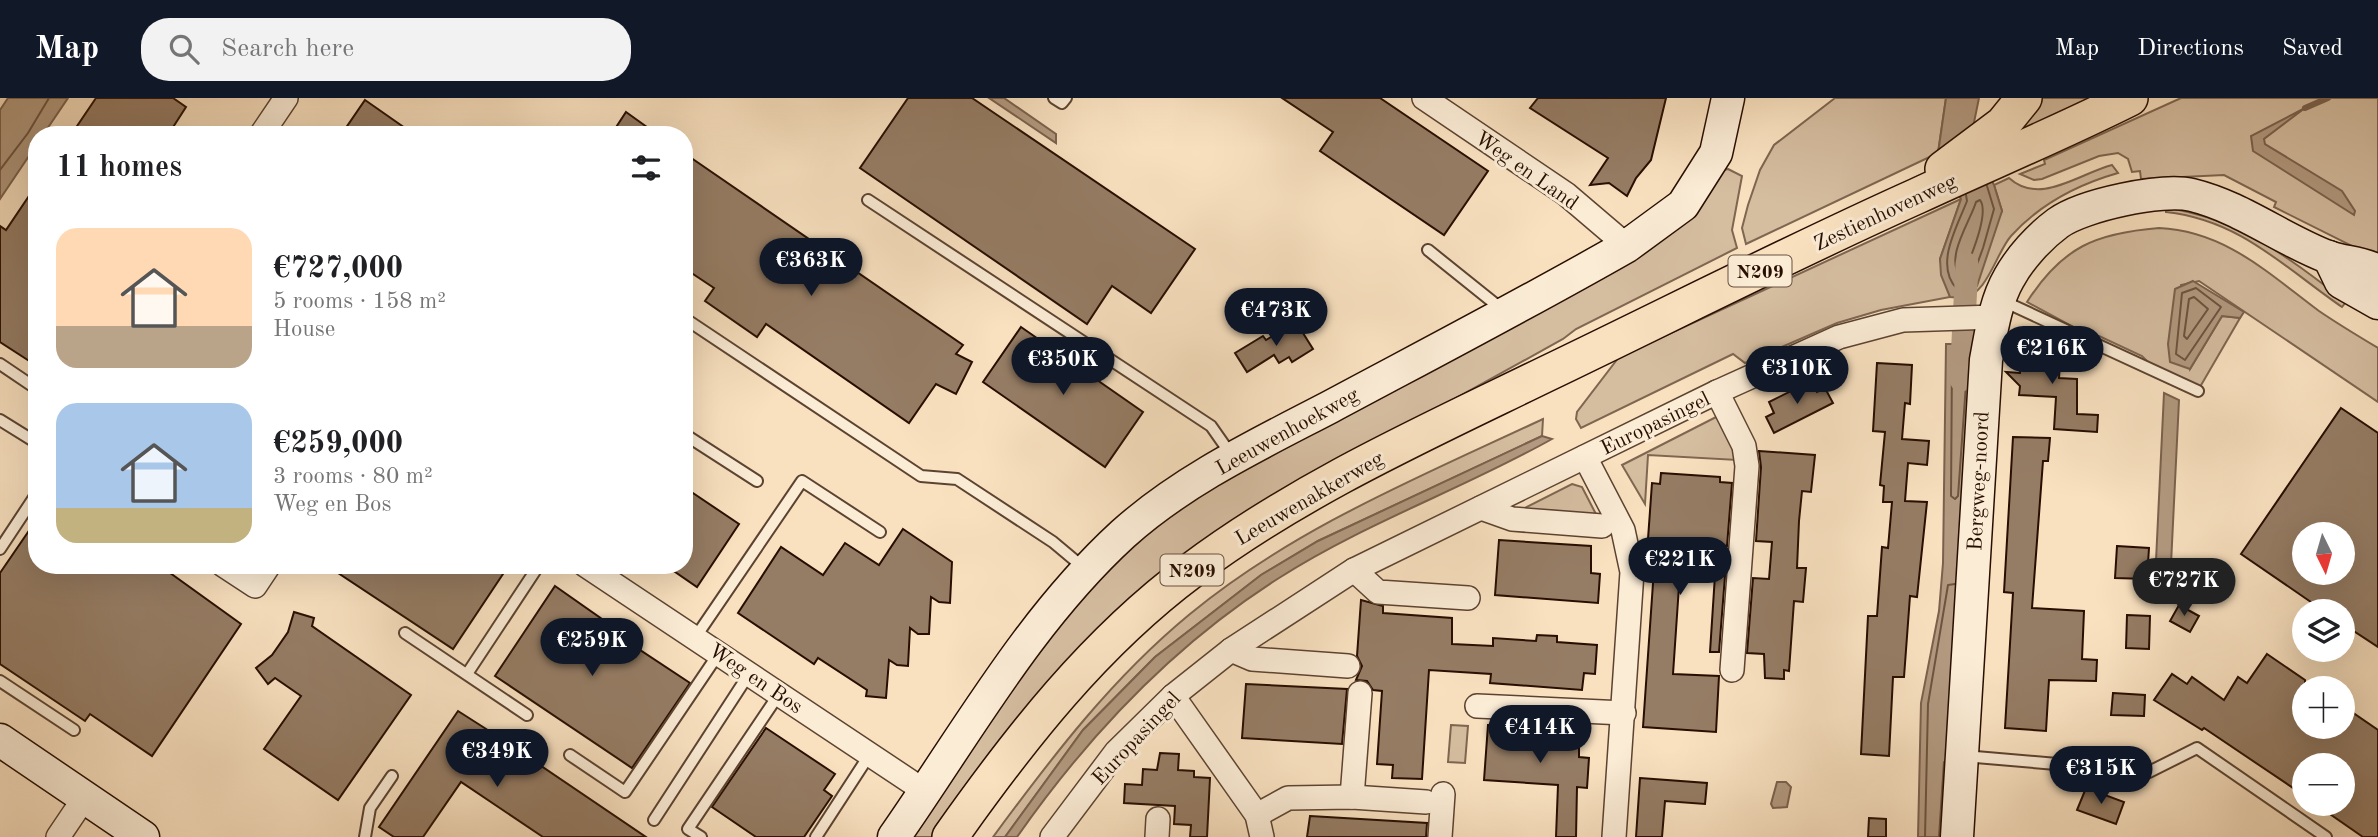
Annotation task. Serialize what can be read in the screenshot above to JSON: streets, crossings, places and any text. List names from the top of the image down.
{
  "streets": {
    "main road": ["Zestienhovenweg", "N209", "Leeuwenakkerweg"],
    "street": [
      "Weg en Land",
      "Europasingel",
      "Leeuwenhoekweg",
      "Bergweg-noord",
      "Weg en Bos"
    ]
  },
  "crossings": [
    ["Weg en Land", "Leeuwenhoekweg"],
    ["Zestienhovenweg", "N209"],
    ["Zestienhovenweg", "Leeuwenakkerweg"],
    ["Europasingel", "Bergweg-noord"],
    ["Leeuwenhoekweg", "Weg en Bos"]
  ],
  "north": "bottom",
  "page": {
    "header": "Map",
    "search": "Search here",
    "nav": ["Map", "Directions", "Saved"],
    "heading": "11 homes",
    "list": [
      {
        "name": "€727,000",
        "note": "5 rooms · 158 m² · House"
      },
      {
        "name": "€259,000",
        "note": "3 rooms · 80 m² · Weg en Bos"
      }
    ],
    "price": [
      "€363K",
      "€473K",
      "€216K",
      "€350K",
      "€310K",
      "€221K",
      "€727K",
      "€259K",
      "€414K",
      "€349K",
      "€315K"
    ],
    "map_buttons": ["+", "−"]
  }
}
